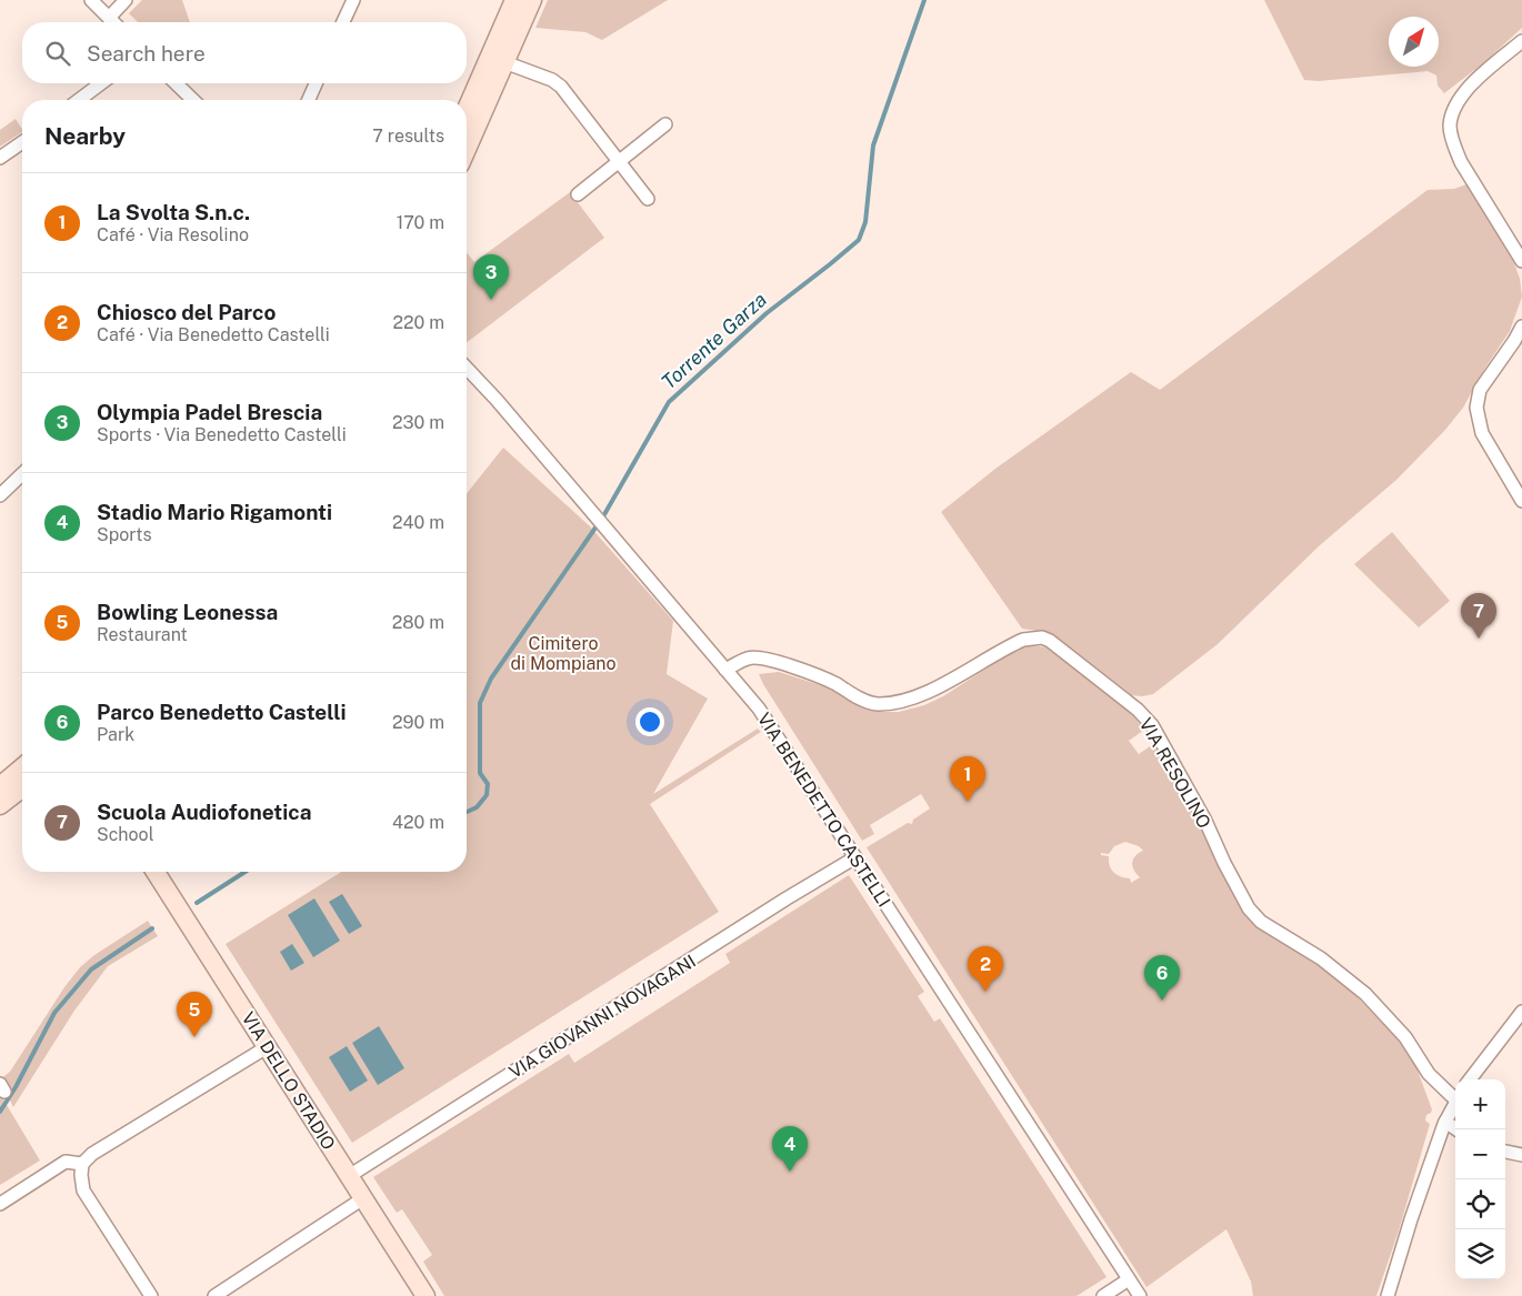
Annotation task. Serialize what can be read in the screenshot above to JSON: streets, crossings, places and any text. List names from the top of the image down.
{
  "streets": {
    "street": [
      "VIA RESOLINO",
      "VIA BENEDETTO CASTELLI",
      "VIA GIOVANNI NOVAGANI",
      "VIA DELLO STADIO"
    ]
  },
  "crossings": [
    ["VIA RESOLINO", "VIA BENEDETTO CASTELLI"],
    ["VIA BENEDETTO CASTELLI", "VIA GIOVANNI NOVAGANI"],
    ["VIA GIOVANNI NOVAGANI", "VIA DELLO STADIO"]
  ],
  "water": ["Torrente Garza"],
  "parks": ["Cimitero di Mompiano"],
  "north": "top right",
  "page": {
    "search": "Search here",
    "heading": ["Nearby", "7 results"],
    "list": [
      {
        "mark": "1",
        "name": "La Svolta S.n.c.",
        "note": "Café · Via Resolino",
        "value": "170 m"
      },
      {
        "mark": "2",
        "name": "Chiosco del Parco",
        "note": "Café · Via Benedetto Castelli",
        "value": "220 m"
      },
      {
        "mark": "3",
        "name": "Olympia Padel Brescia",
        "note": "Sports · Via Benedetto Castelli",
        "value": "230 m"
      },
      {
        "mark": "4",
        "name": "Stadio Mario Rigamonti",
        "note": "Sports",
        "value": "240 m"
      },
      {
        "mark": "5",
        "name": "Bowling Leonessa",
        "note": "Restaurant",
        "value": "280 m"
      },
      {
        "mark": "6",
        "name": "Parco Benedetto Castelli",
        "note": "Park",
        "value": "290 m"
      },
      {
        "mark": "7",
        "name": "Scuola Audiofonetica",
        "note": "School",
        "value": "420 m"
      }
    ],
    "pins": [
      "3",
      "7",
      "1",
      "2",
      "6",
      "5",
      "4"
    ],
    "map_buttons": ["+", "−"]
  }
}
